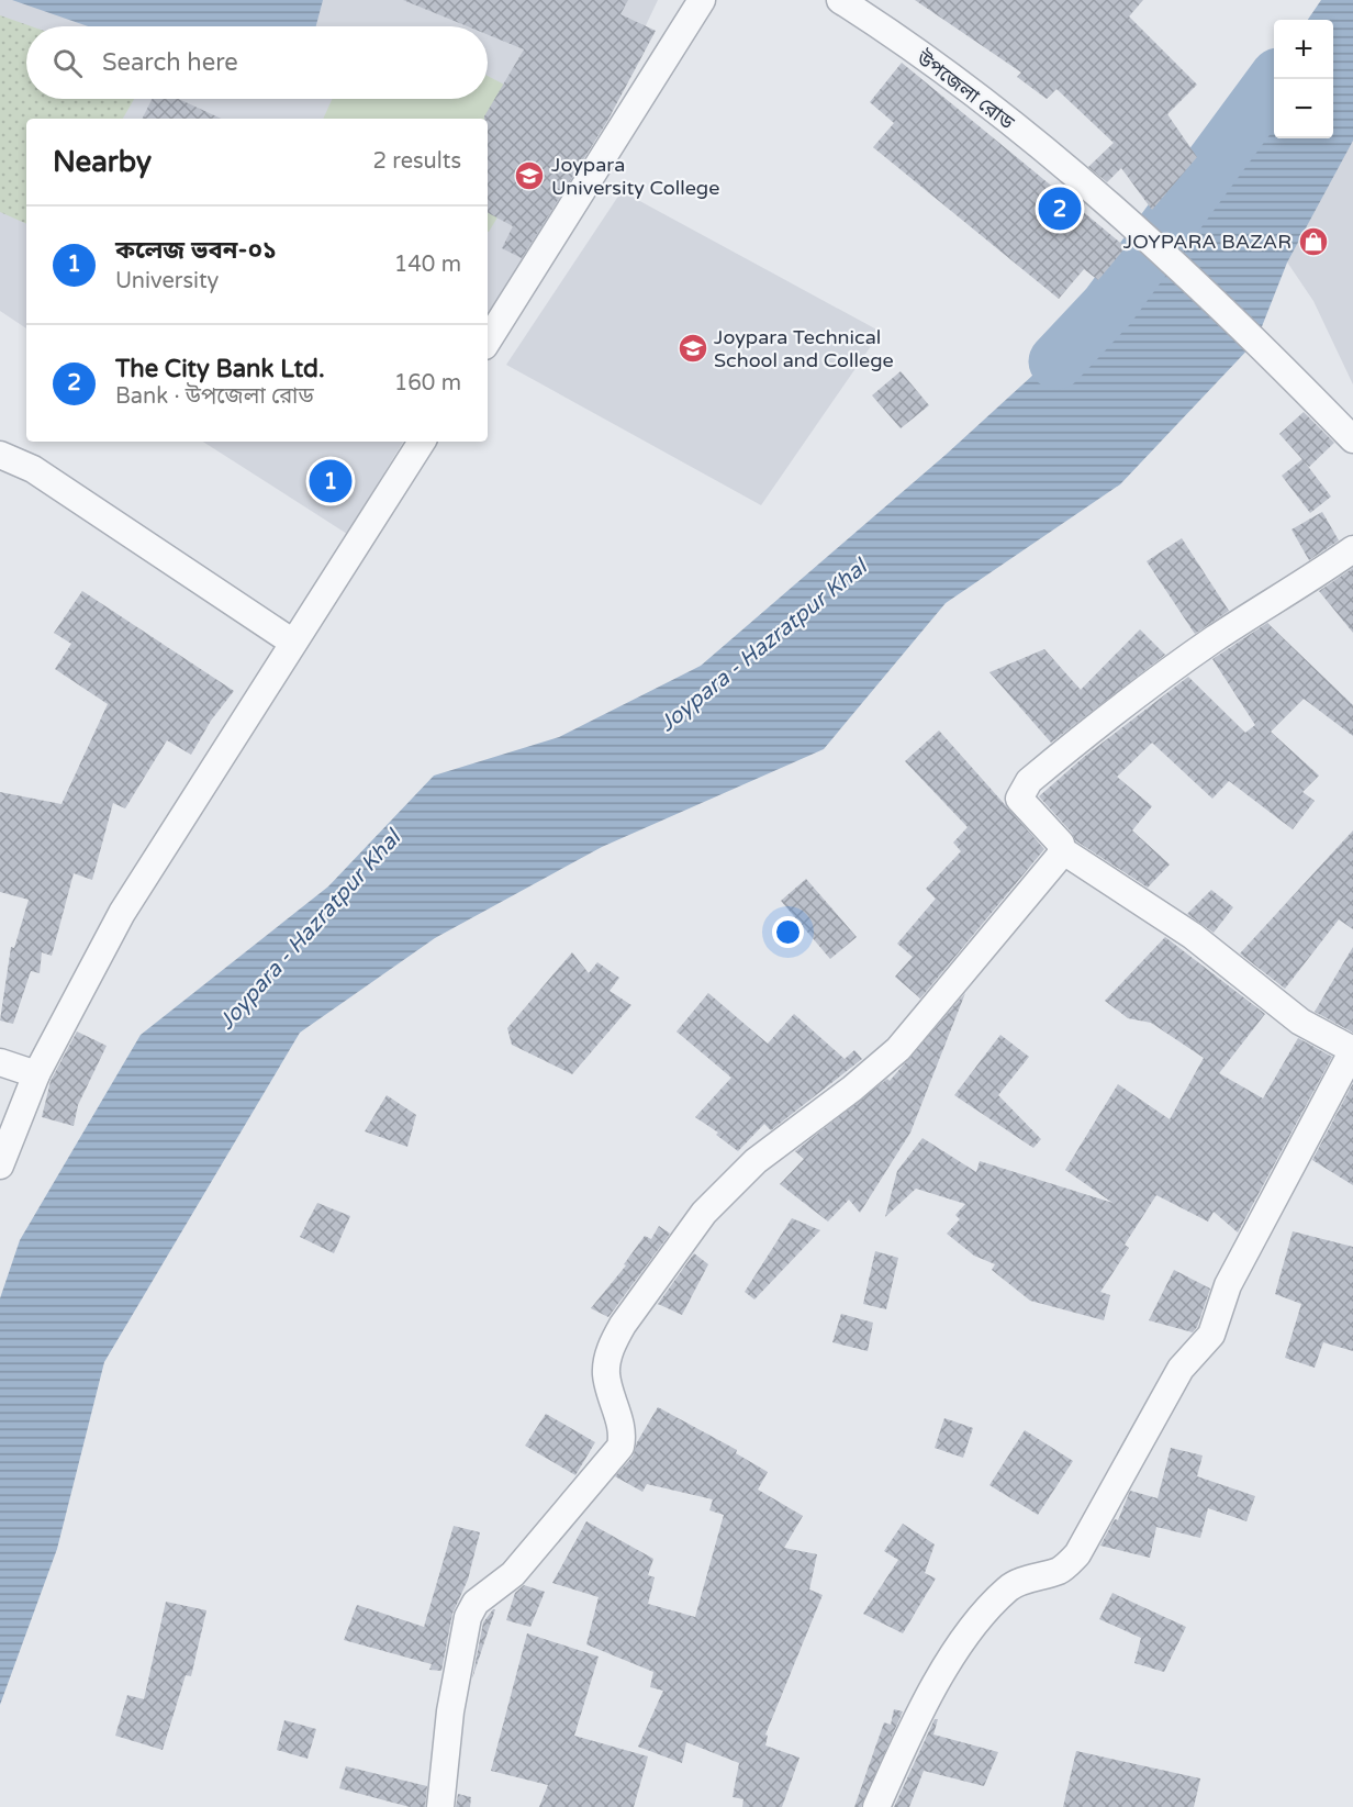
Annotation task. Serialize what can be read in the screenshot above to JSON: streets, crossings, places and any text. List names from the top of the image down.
{
  "streets": {
    "street": ["উপজেলা রোড"]
  },
  "water": ["Joypara - Hazratpur Khal"],
  "places": {
    "school or university": ["Joypara University College", "Joypara Technical School and College"],
    "shop": ["JOYPARA BAZAR"]
  },
  "page": {
    "map_buttons": ["+", "−"],
    "search": "Search here",
    "heading": ["Nearby", "2 results"],
    "pins": ["2", "1"],
    "list": [
      {
        "mark": "1",
        "name": "কলেজ ভবন-০১",
        "note": "University",
        "value": "140 m"
      },
      {
        "mark": "2",
        "name": "The City Bank Ltd.",
        "note": "Bank · উপজেলা রোড",
        "value": "160 m"
      }
    ]
  }
}
